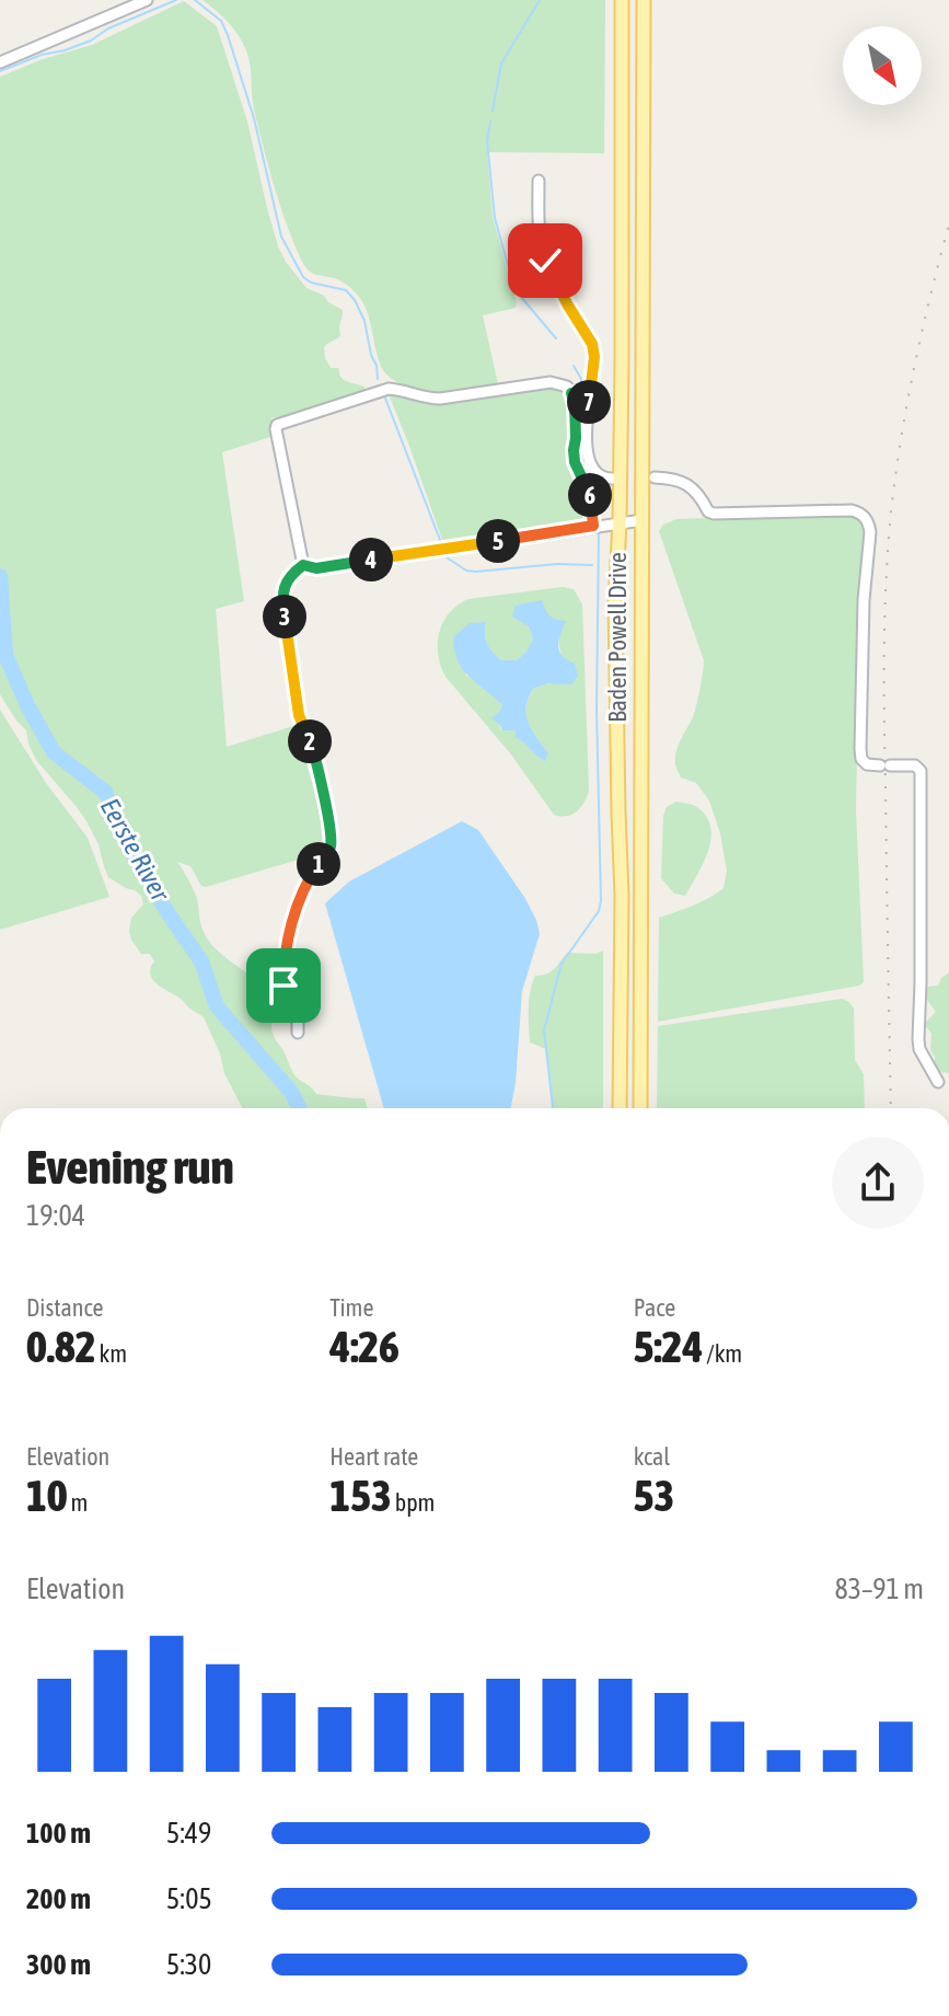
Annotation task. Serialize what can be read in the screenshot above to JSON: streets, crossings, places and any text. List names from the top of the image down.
{
  "streets": {
    "main road": ["Baden Powell Drive"]
  },
  "water": ["Eerste River"],
  "north": "bottom right",
  "page": {
    "pins": [
      "7",
      "6",
      "5",
      "4",
      "3",
      "2",
      "1"
    ],
    "heading": ["Evening run", "19:04"],
    "stats": [
      ["Distance", "0.82 km"],
      ["Time", "4:26"],
      ["Pace", "5:24 /km"],
      ["Elevation", "10 m"],
      ["Heart rate", "153 bpm"],
      ["kcal", "53"]
    ],
    "chart": ["Elevation", "83–91 m"],
    "list": [
      {
        "name": "100 m",
        "note": "5:49"
      },
      {
        "name": "200 m",
        "note": "5:05"
      },
      {
        "name": "300 m",
        "note": "5:30"
      }
    ]
  }
}
